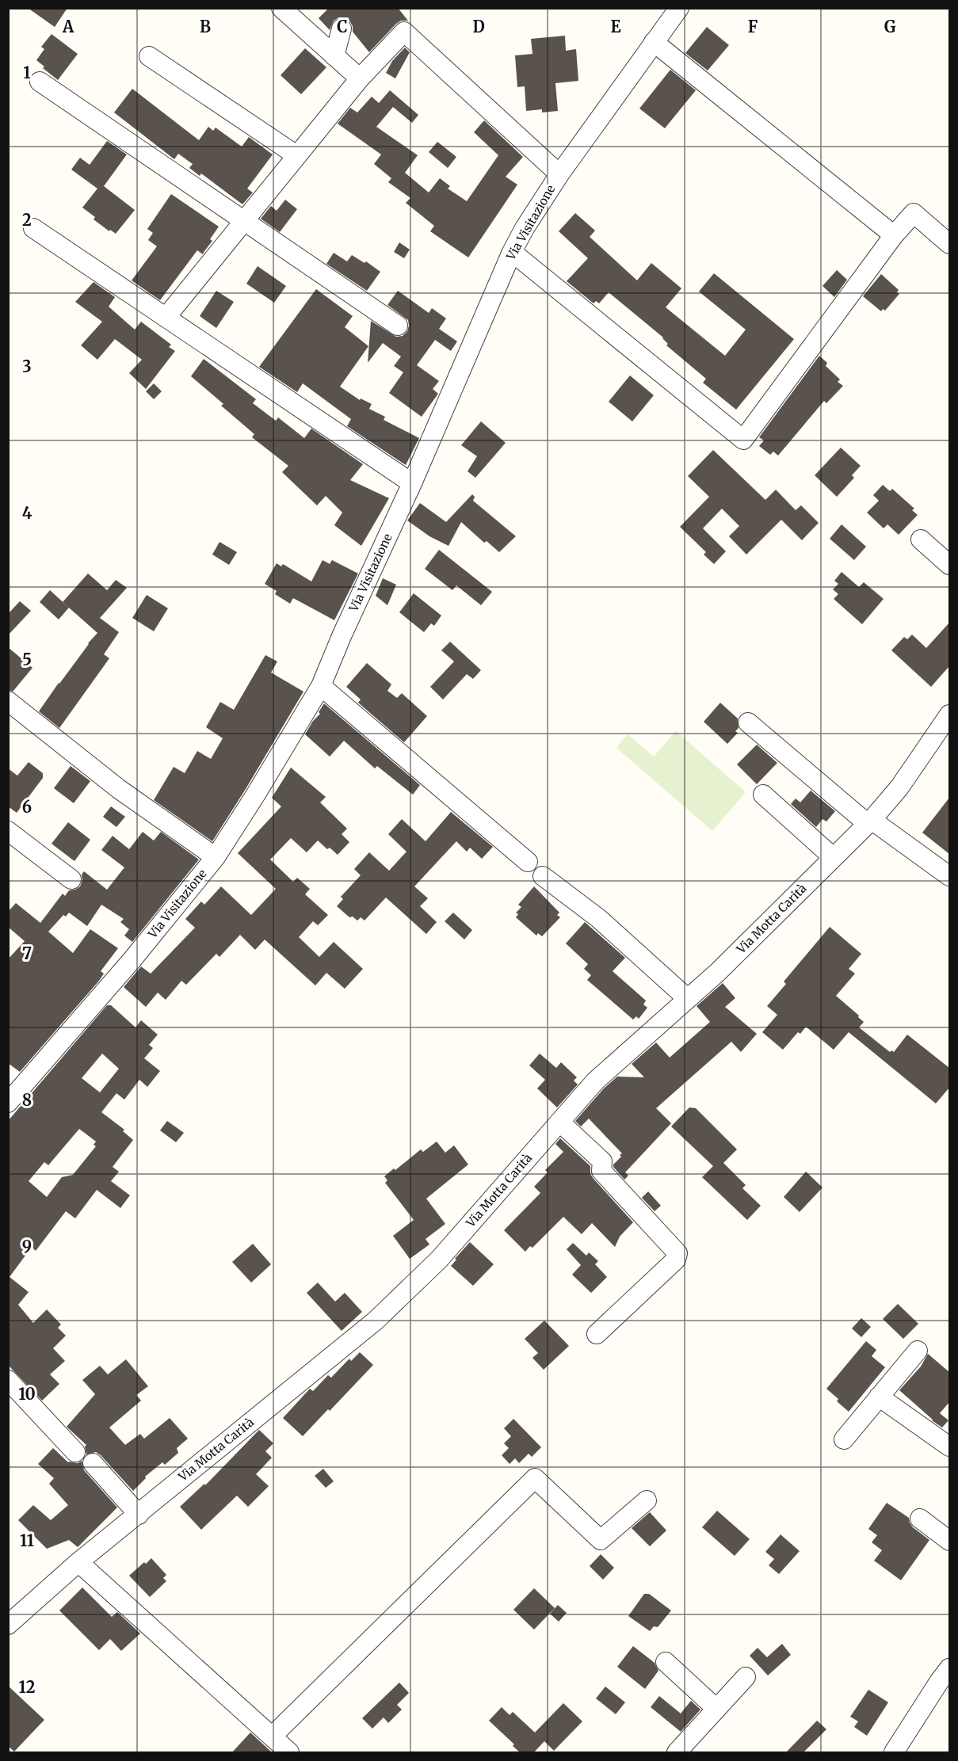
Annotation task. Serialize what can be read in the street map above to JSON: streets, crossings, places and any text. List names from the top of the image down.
{
  "streets": {
    "street": ["Via Visitazione", "Via Motta Carità"]
  },
  "grid": {
    "columns": [
      "A",
      "B",
      "C",
      "D",
      "E",
      "F",
      "G"
    ],
    "rows": [
      "1",
      "2",
      "3",
      "4",
      "5",
      "6",
      "7",
      "8",
      "9",
      "10",
      "11",
      "12"
    ]
  }
}
